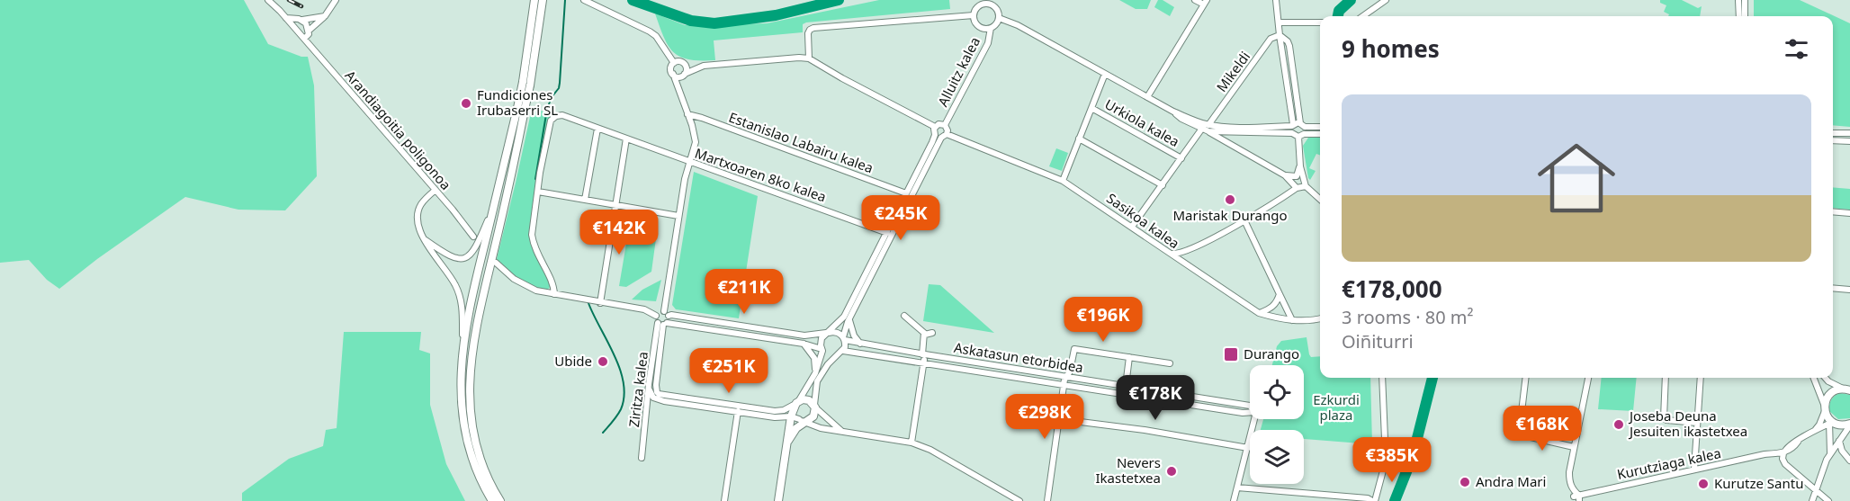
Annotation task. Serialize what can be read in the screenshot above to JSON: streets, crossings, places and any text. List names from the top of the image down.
{
  "streets": {
    "street": [
      "Alluitz kalea",
      "Mikeldi",
      "Urkiola kalea",
      "Arandiagoitia poligonoa",
      "Estanislao Labairu kalea",
      "Martxoaren 8ko kalea",
      "Sasikoa kalea",
      "Askatasun etorbidea",
      "Ziritza kalea",
      "Kurutziaga kalea"
    ]
  },
  "crossings": [
    ["Alluitz kalea", "Sasikoa kalea"]
  ],
  "parks": ["Ezkurdi plaza"],
  "places": {
    "other": [
      "Fundiciones Irubaserri SL",
      "Maristak Durango",
      "Ubide",
      "Joseba Deuna Jesuiten ikastetxea",
      "Nevers Ikastetxea",
      "Andra Mari",
      "Kurutze Santu"
    ],
    "transit": ["Durango"]
  },
  "page": {
    "heading": "9 homes",
    "list": [
      {
        "name": "€178,000",
        "note": "3 rooms · 80 m² · Oiñiturri"
      }
    ],
    "price": [
      "€245K",
      "€142K",
      "€211K",
      "€196K",
      "€251K",
      "€178K",
      "€298K",
      "€168K",
      "€385K"
    ]
  }
}
